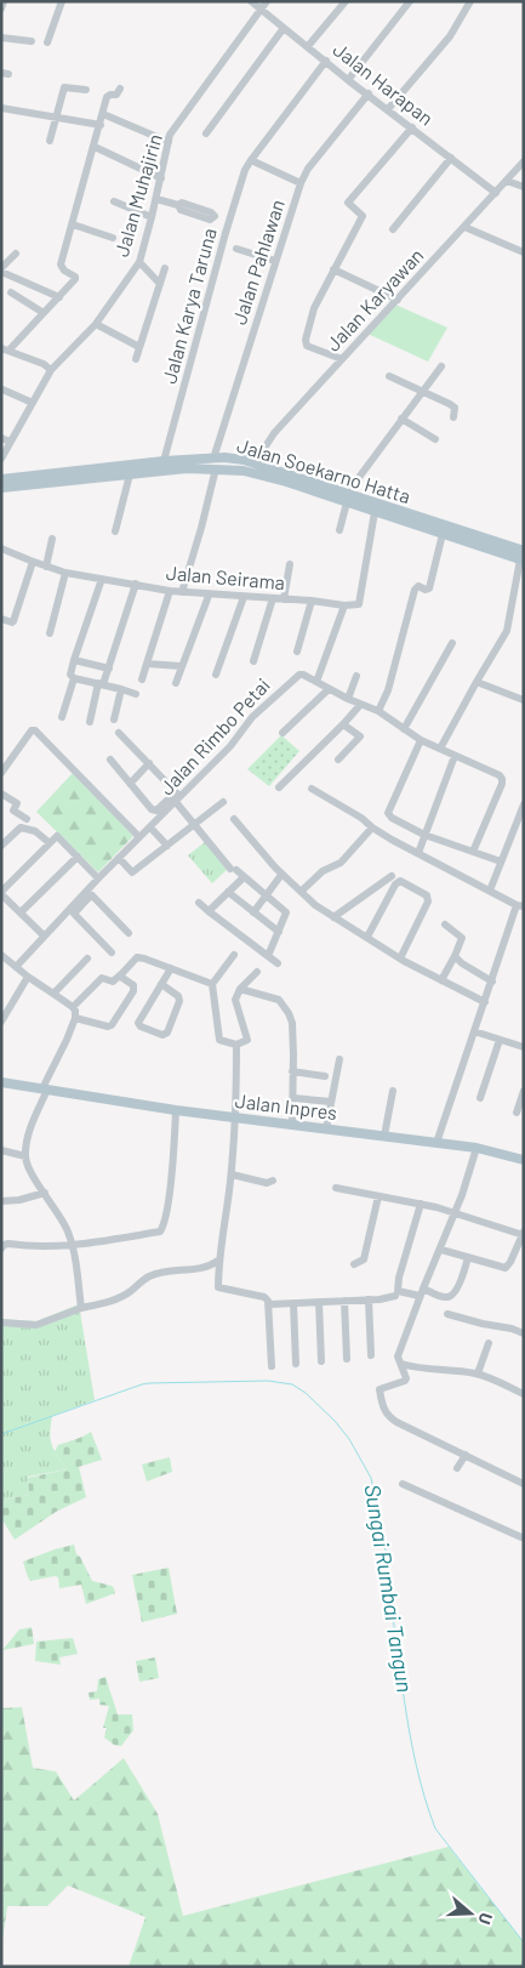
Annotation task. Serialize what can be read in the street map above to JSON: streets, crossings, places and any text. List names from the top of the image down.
{
  "streets": {
    "main road": ["Jalan Soekarno Hatta", "Jalan Inpres"],
    "street": [
      "Jalan Harapan",
      "Jalan Muhajirin",
      "Jalan Pahlawan",
      "Jalan Karyawan",
      "Jalan Karya Taruna",
      "Jalan Seirama",
      "Jalan Rimbo Petai"
    ]
  },
  "crossings": [
    ["Jalan Harapan", "Jalan Muhajirin"],
    ["Jalan Harapan", "Jalan Pahlawan"],
    ["Jalan Harapan", "Jalan Karyawan"],
    ["Jalan Harapan", "Jalan Karya Taruna"],
    ["Jalan Pahlawan", "Jalan Soekarno Hatta"],
    ["Jalan Pahlawan", "Jalan Seirama"],
    ["Jalan Karyawan", "Jalan Soekarno Hatta"],
    ["Jalan Karya Taruna", "Jalan Soekarno Hatta"]
  ],
  "water": ["Sungai Rumbai Tangun"],
  "north": "right"
}
